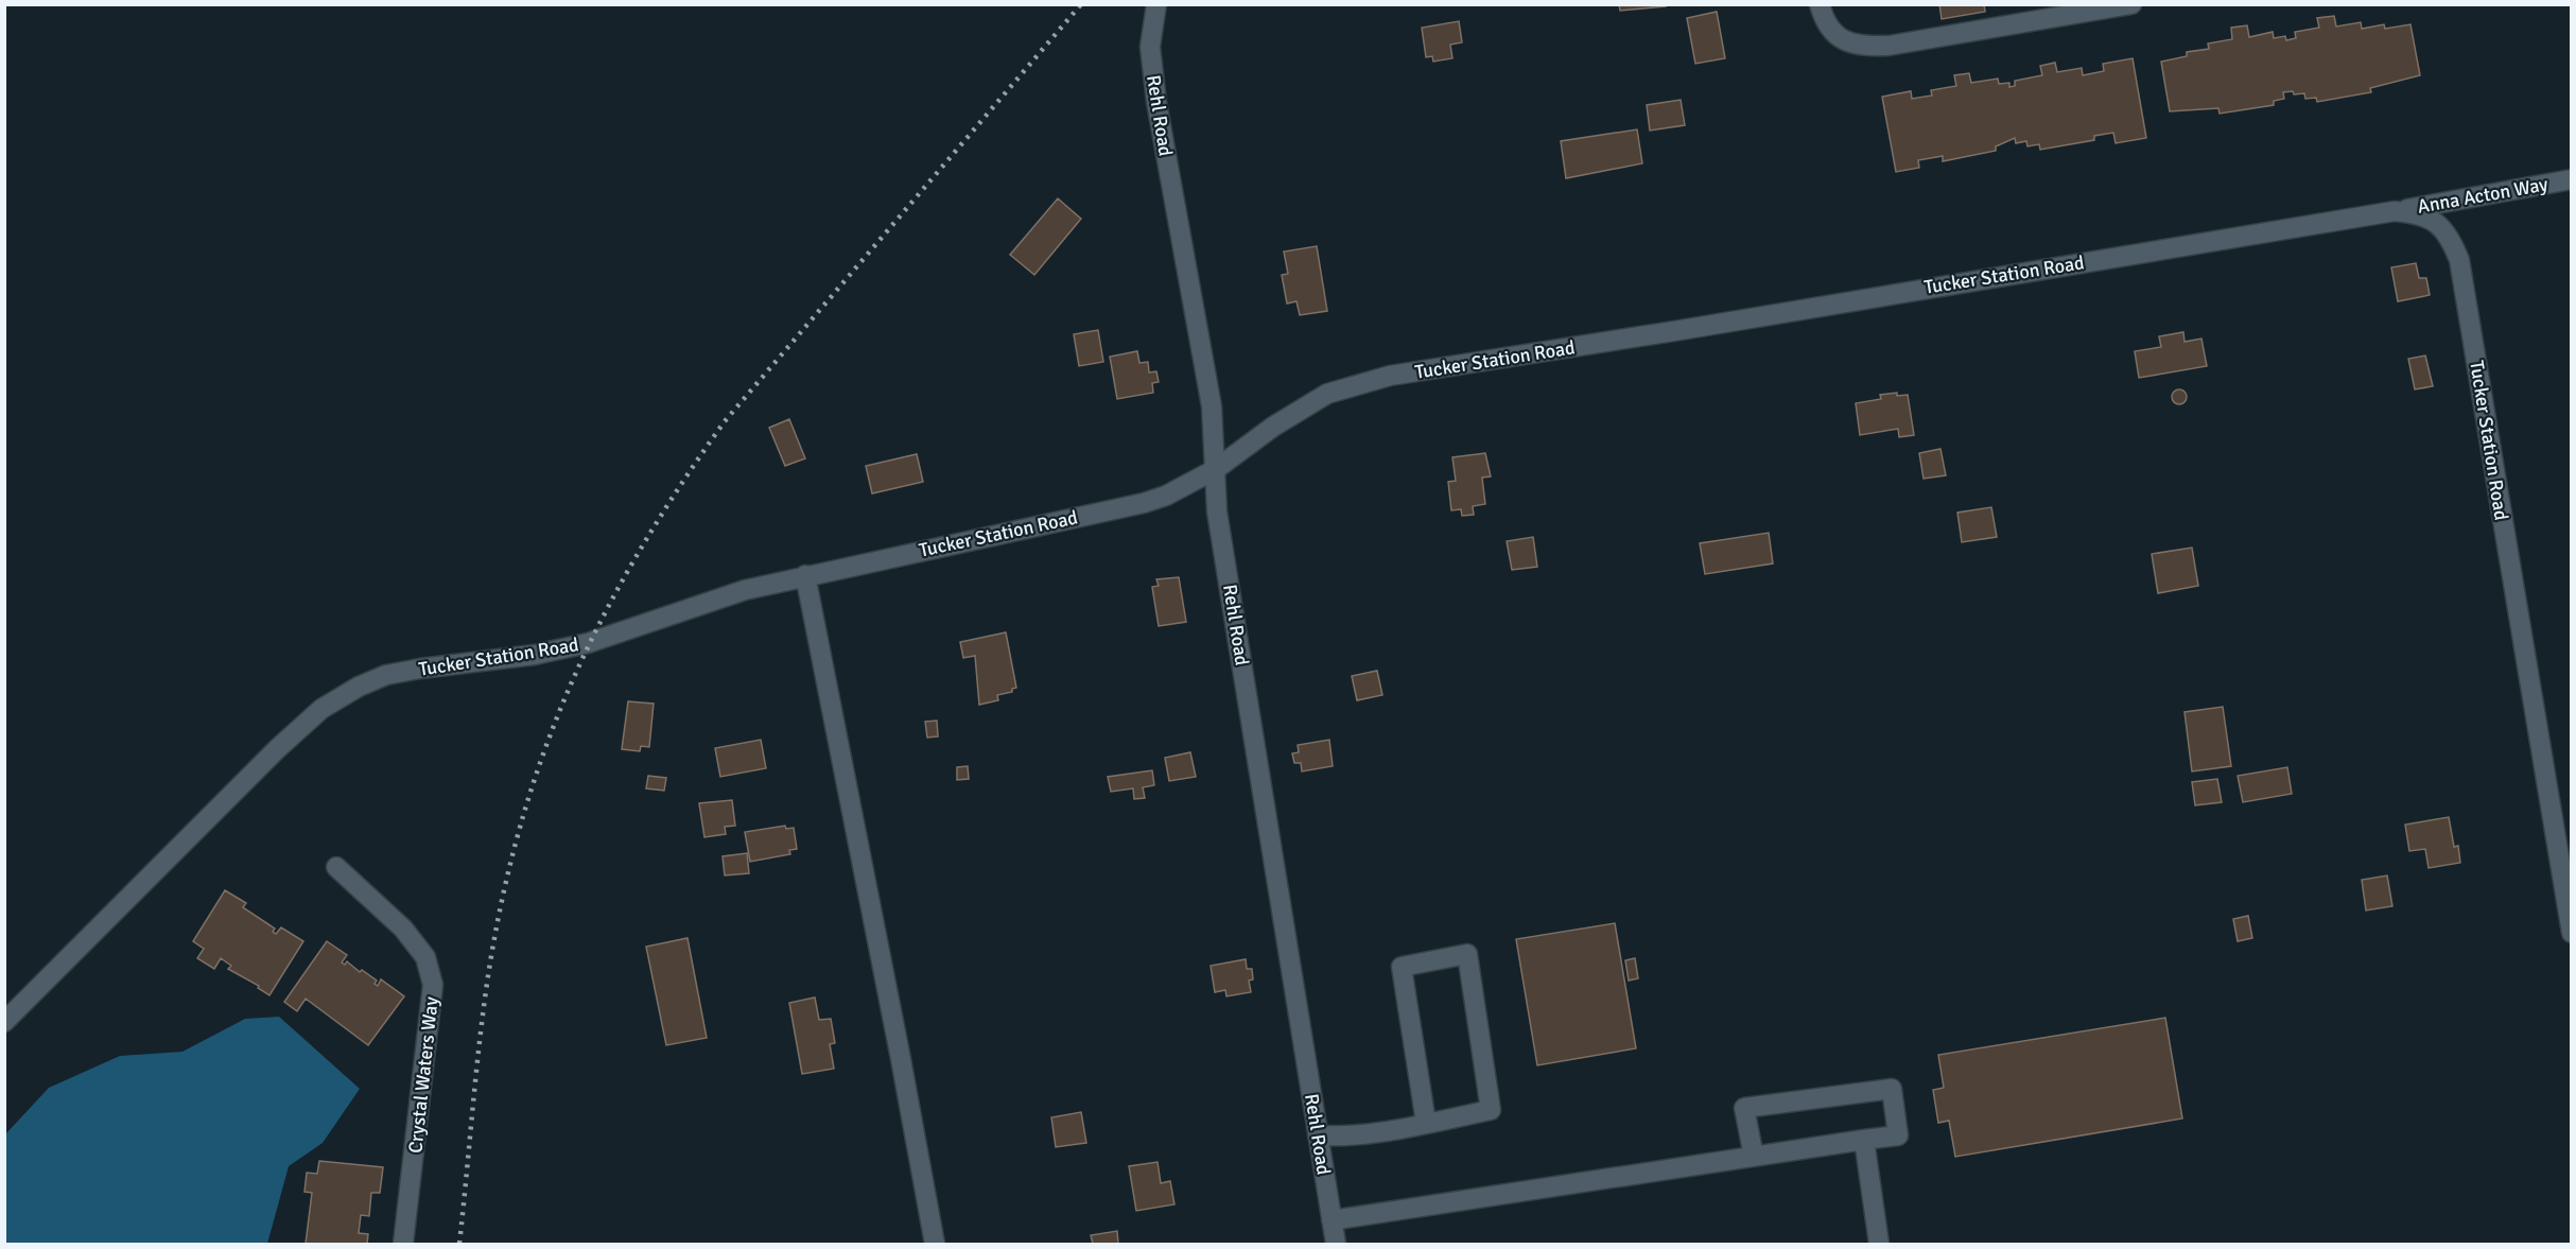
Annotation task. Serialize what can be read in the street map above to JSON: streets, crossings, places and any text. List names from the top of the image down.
{
  "streets": {
    "street": [
      "Rehl Road",
      "Anna Acton Way",
      "Tucker Station Road",
      "Crystal Waters Way"
    ]
  },
  "crossings": [
    ["Rehl Road", "Tucker Station Road"],
    ["Anna Acton Way", "Tucker Station Road"]
  ]
}
